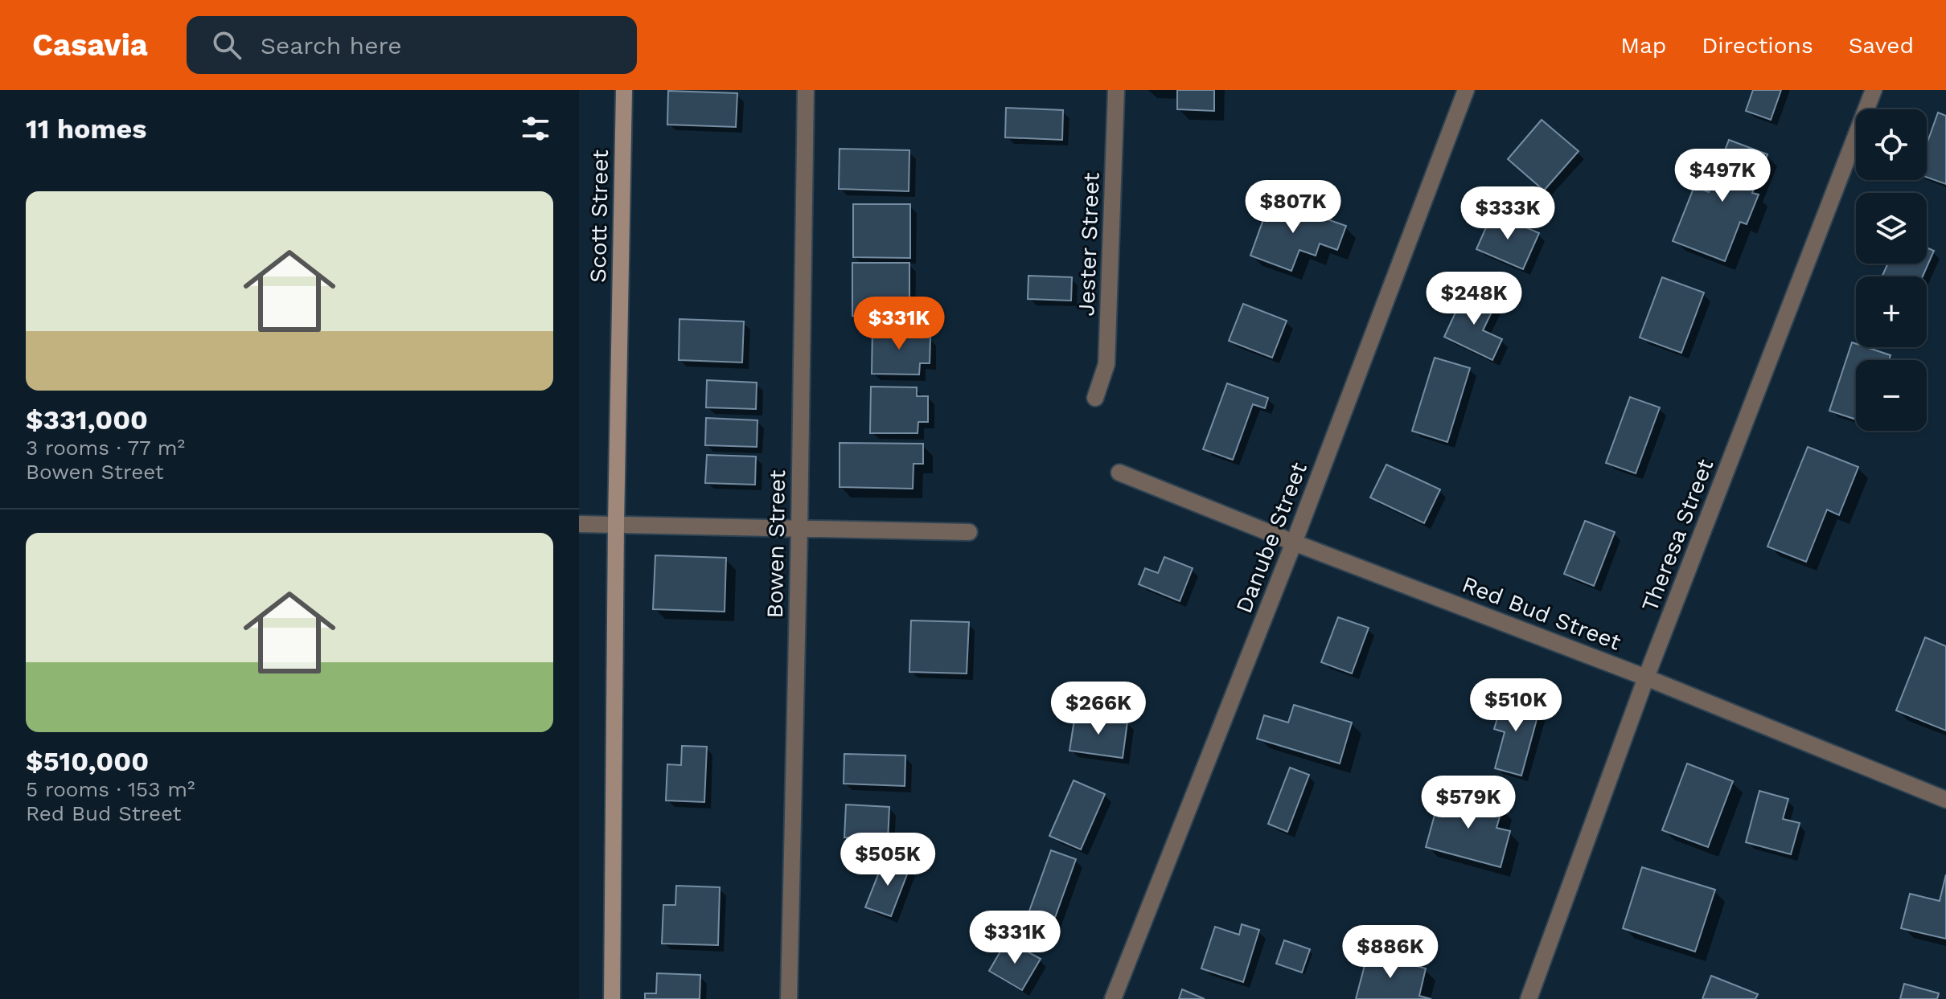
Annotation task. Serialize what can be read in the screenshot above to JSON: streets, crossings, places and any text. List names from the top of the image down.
{
  "streets": {
    "main road": ["Scott Street"],
    "street": [
      "Jester Street",
      "Theresa Street",
      "Danube Street",
      "Bowen Street",
      "Red Bud Street"
    ]
  },
  "crossings": [
    ["Theresa Street", "Red Bud Street"],
    ["Danube Street", "Red Bud Street"]
  ],
  "page": {
    "header": "Casavia",
    "search": "Search here",
    "nav": ["Map", "Directions", "Saved"],
    "heading": "11 homes",
    "map_buttons": ["+", "−"],
    "price": [
      "$497K",
      "$807K",
      "$333K",
      "$248K",
      "$331K",
      "$510K",
      "$266K",
      "$579K",
      "$505K",
      "$331K",
      "$886K"
    ],
    "list": [
      {
        "name": "$331,000",
        "note": "3 rooms · 77 m² · Bowen Street"
      },
      {
        "name": "$510,000",
        "note": "5 rooms · 153 m² · Red Bud Street"
      }
    ]
  }
}
